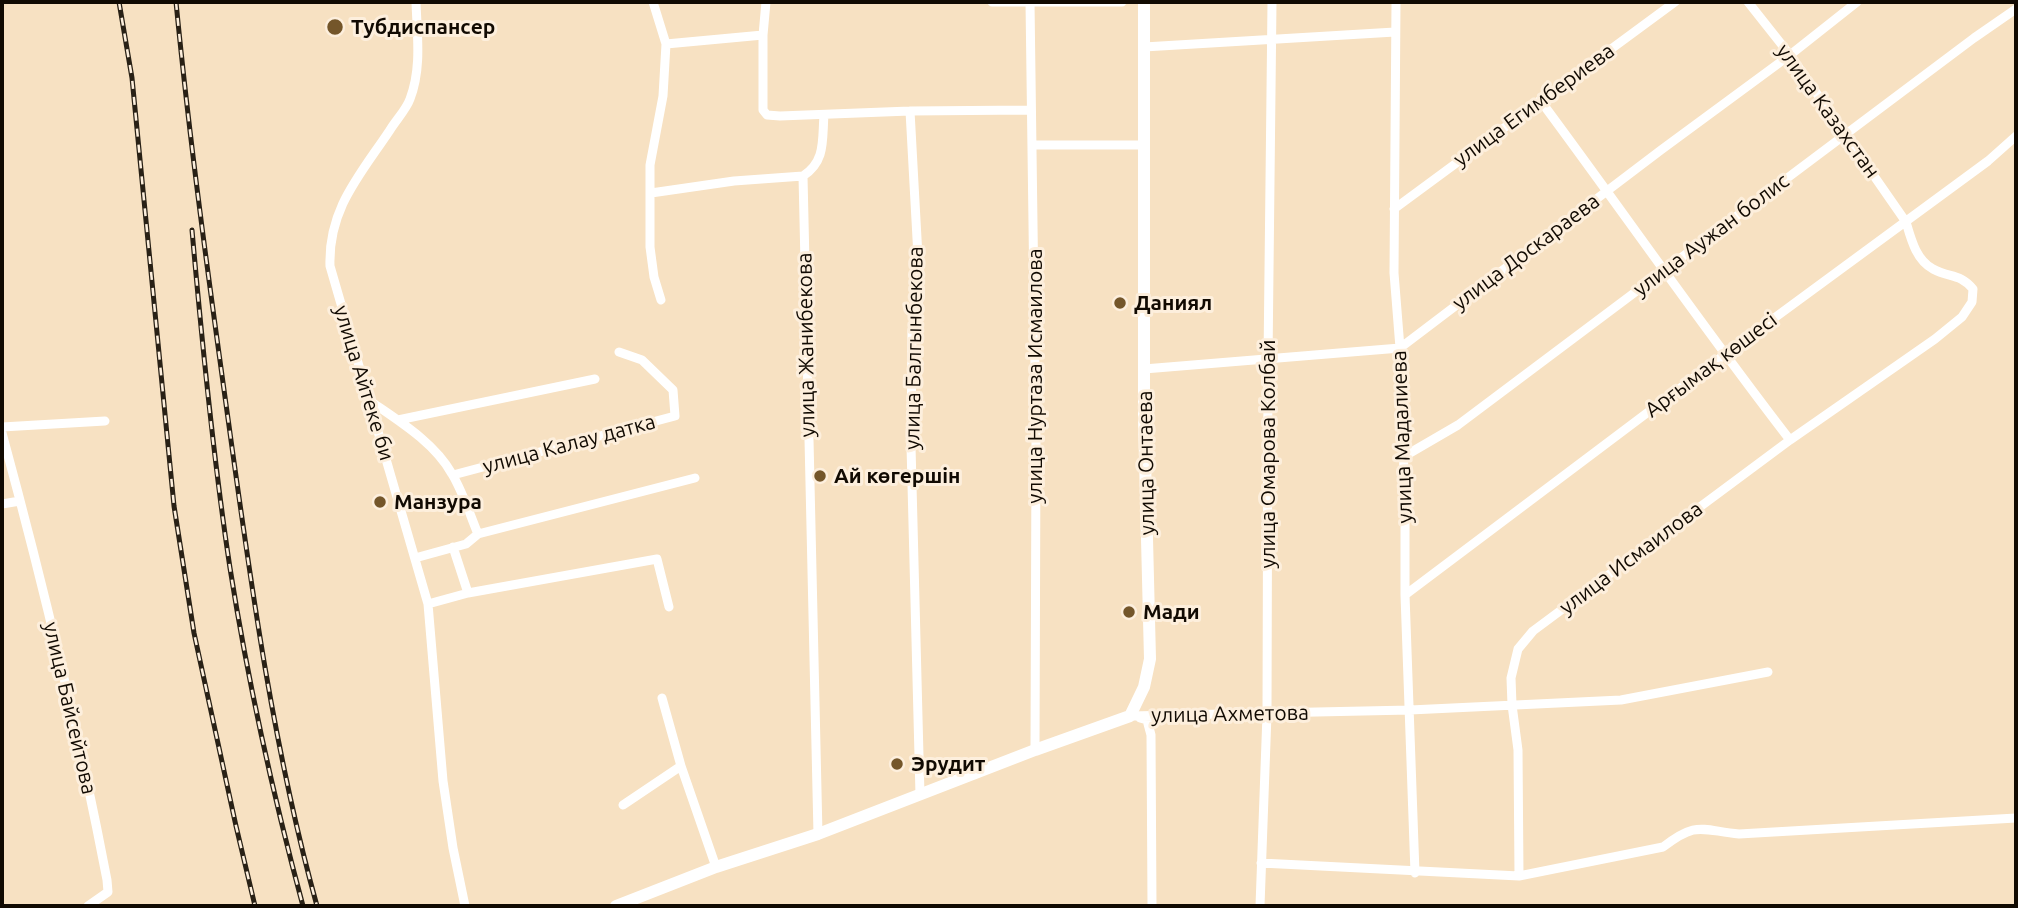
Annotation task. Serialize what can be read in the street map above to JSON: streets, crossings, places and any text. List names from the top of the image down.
{
  "streets": {
    "main road": ["улица Онтаева", "улица Ахметова"],
    "street": [
      "улица Егимбериева",
      "улица Казахстан",
      "улица Аужан болис",
      "улица Доскараева",
      "улица Жанибекова",
      "улица Балгынбекова",
      "Арғымақ көшесі",
      "улица Нуртаза Исмаилова",
      "улица Айтеке би",
      "улица Мадалиева",
      "улица Калау датка",
      "улица Омарова Колбай",
      "улица Исмаилова",
      "улица Байсейтова"
    ]
  },
  "crossings": [
    ["улица Егимбериева", "улица Мадалиева"],
    ["улица Казахстан", "улица Аужан болис"],
    ["улица Казахстан", "улица Доскараева"],
    ["улица Казахстан", "Арғымақ көшесі"],
    ["улица Казахстан", "улица Исмаилова"],
    ["улица Аужан болис", "улица Мадалиева"],
    ["улица Доскараева", "улица Мадалиева"],
    ["улица Жанибекова", "улица Ахметова"],
    ["улица Балгынбекова", "улица Ахметова"],
    ["Арғымақ көшесі", "улица Мадалиева"],
    ["улица Нуртаза Исмаилова", "улица Ахметова"],
    ["улица Айтеке би", "улица Калау датка"],
    ["улица Мадалиева", "улица Ахметова"],
    ["улица Омарова Колбай", "улица Ахметова"],
    ["улица Онтаева", "улица Ахметова"],
    ["улица Исмаилова", "улица Ахметова"]
  ],
  "places": [
    "Тубдиспансер",
    "Даниял",
    "Ай көгершін",
    "Манзура",
    "Мади",
    "Эрудит"
  ]
}
